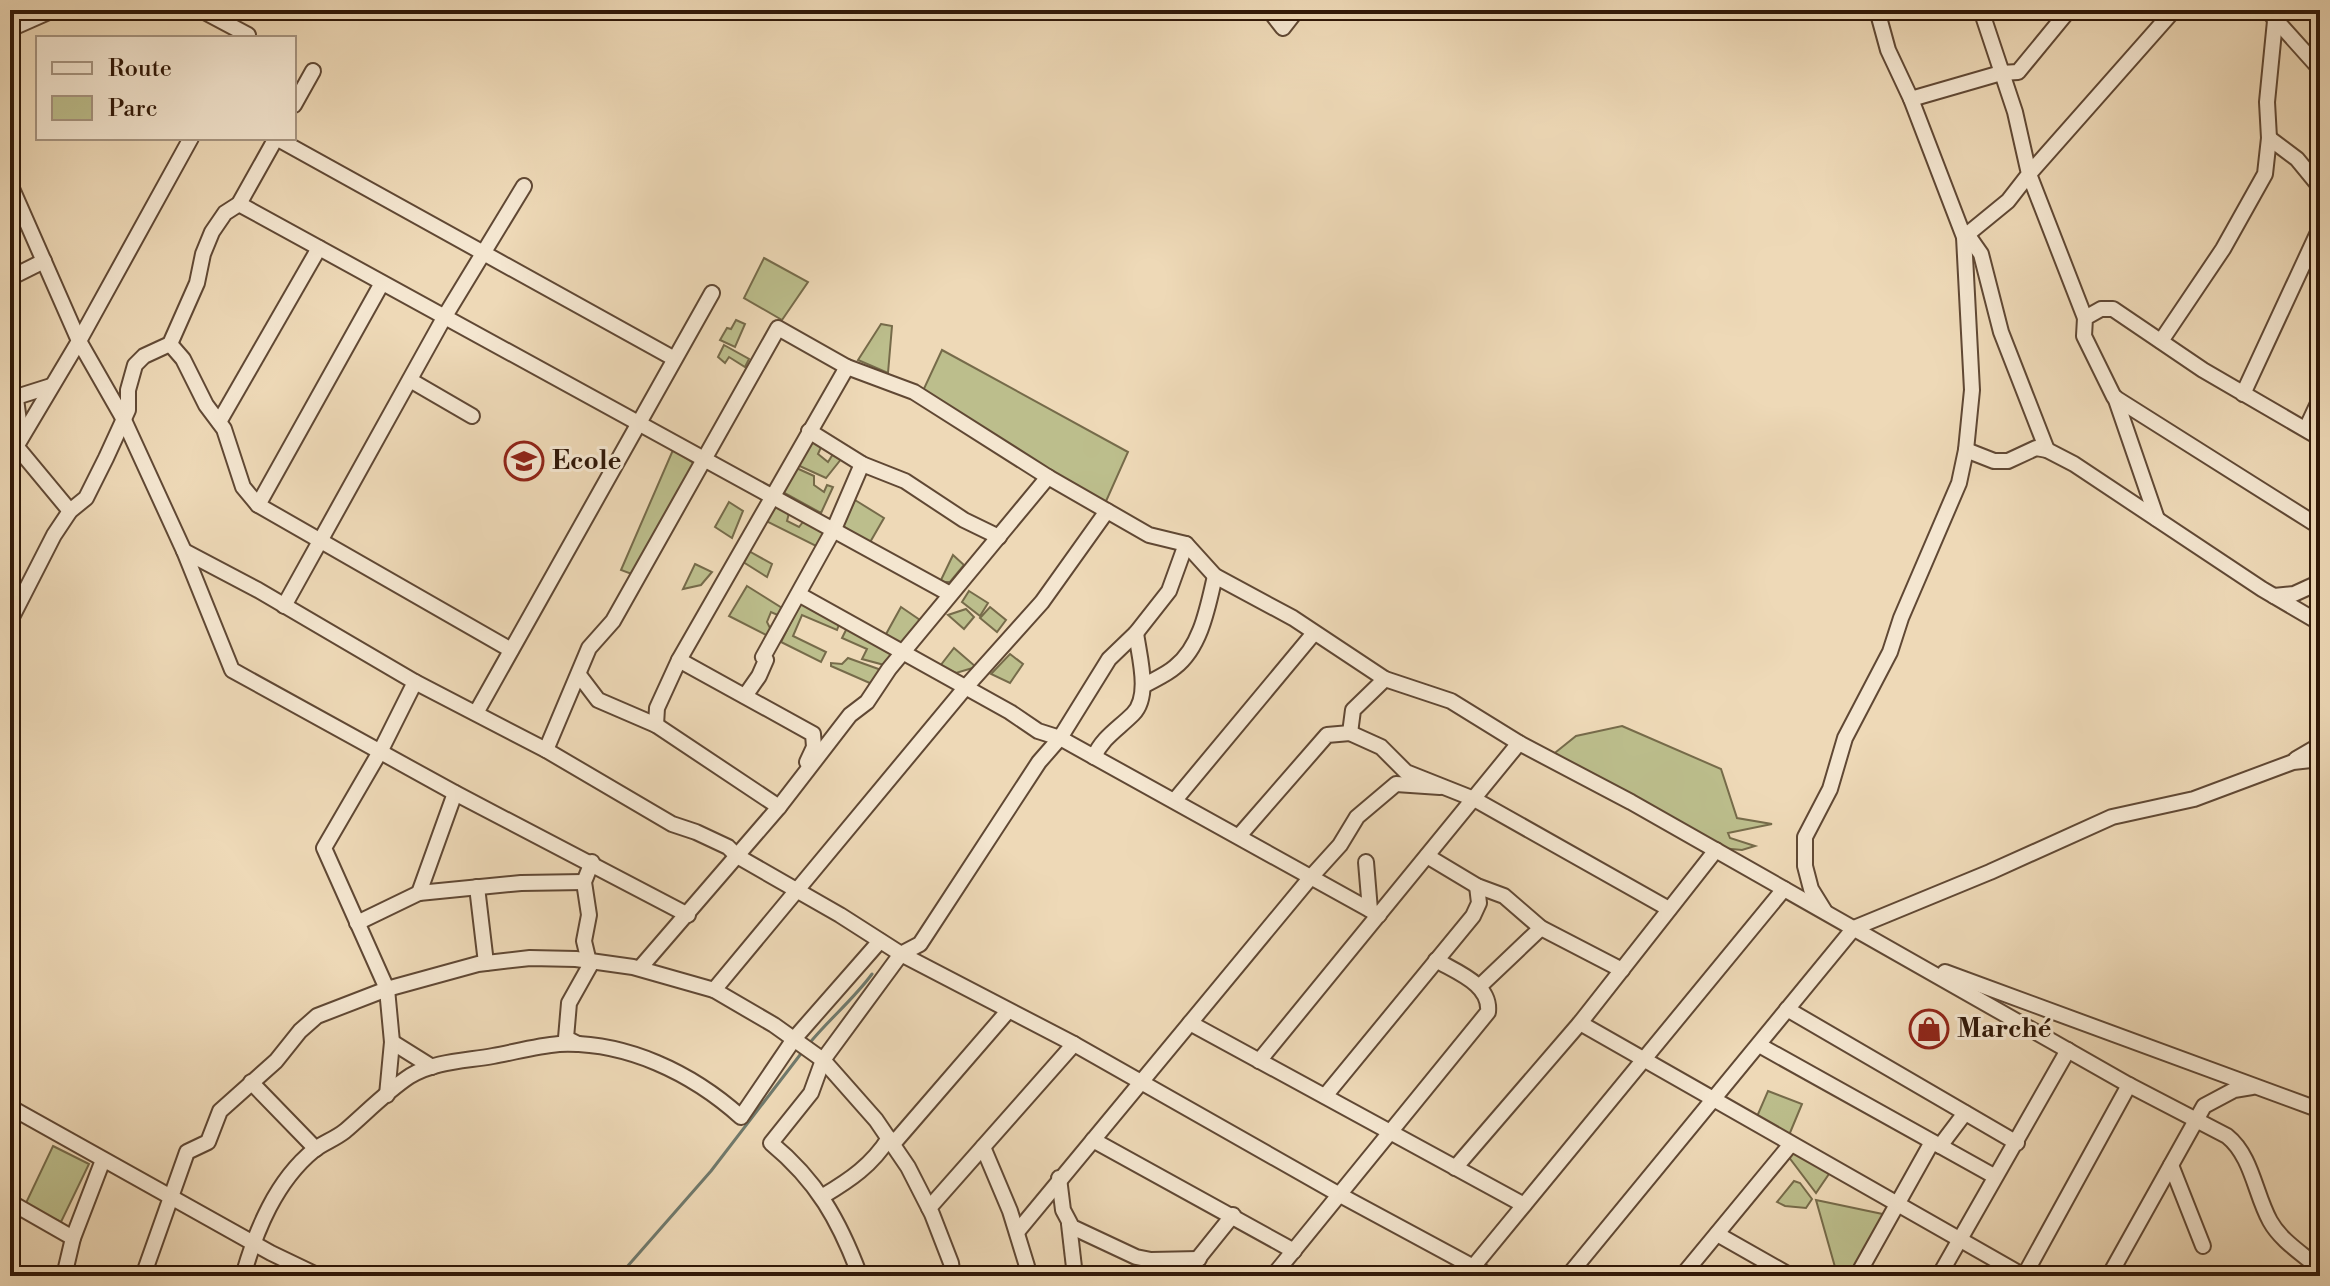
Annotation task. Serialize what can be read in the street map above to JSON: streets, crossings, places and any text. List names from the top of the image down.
{
  "places": {
    "school or university": ["Ecole"],
    "shop": ["Marché"]
  },
  "legend": ["Route", "Parc"]
}
